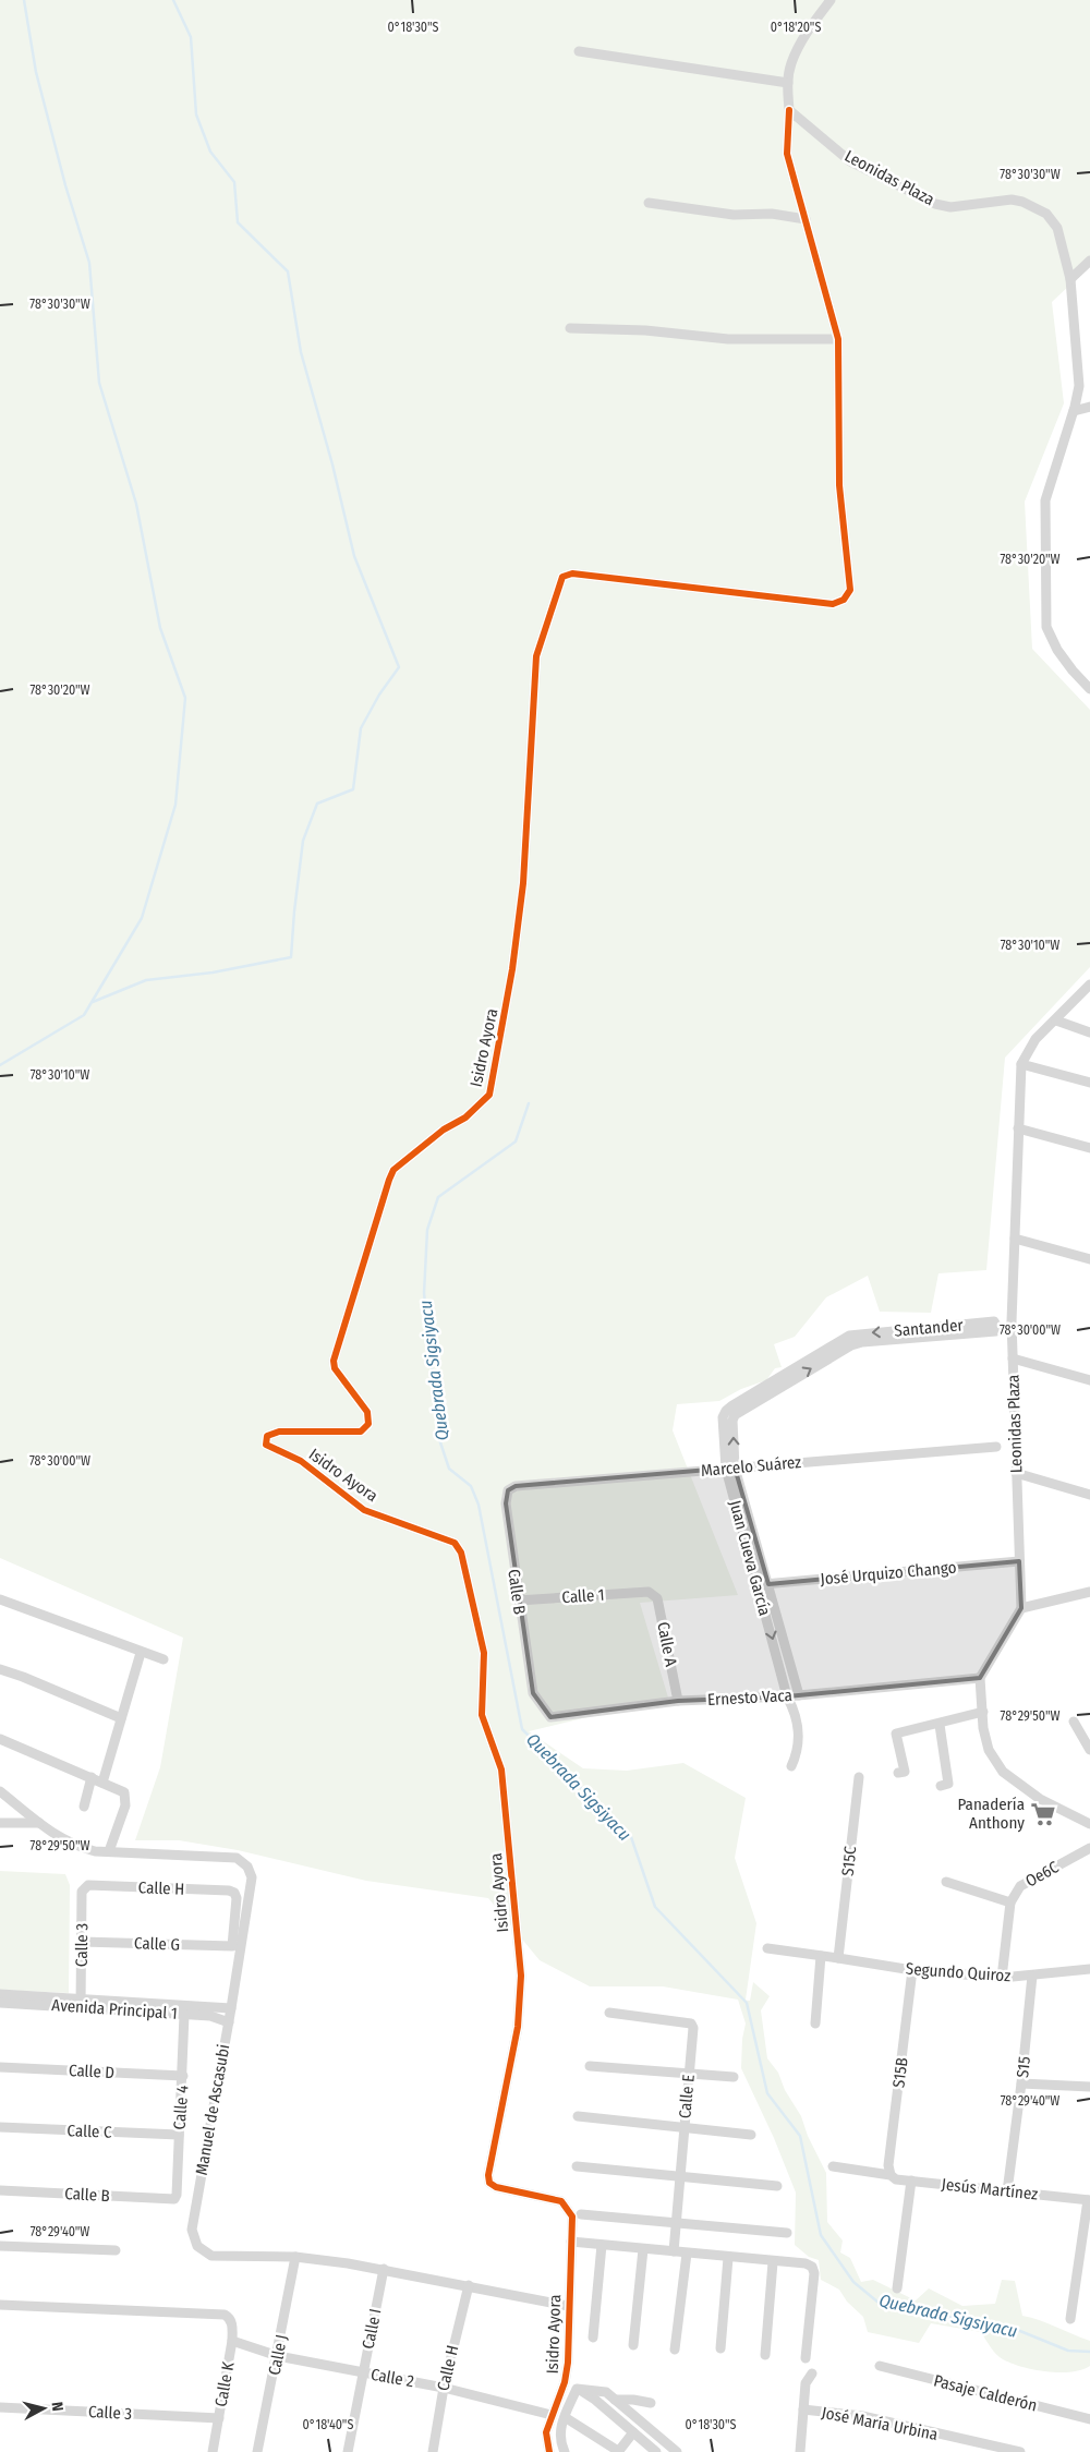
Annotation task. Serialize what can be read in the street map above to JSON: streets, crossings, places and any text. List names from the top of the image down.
{
  "streets": {
    "street": [
      "Leonidas Plaza",
      "Isidro Ayora",
      "Santander",
      "Marcelo Suárez",
      "Juan Cueva García",
      "José Urquizo Chango",
      "Calle B",
      "Calle 1",
      "Calle A",
      "Ernesto Vaca",
      "S15C",
      "Oe6C",
      "Calle H",
      "Calle G",
      "Calle 3",
      "Segundo Quiroz",
      "Avenida Principal 1",
      "S15",
      "Calle D",
      "S15B",
      "Calle E",
      "Calle 4",
      "Manuel de Ascasubi",
      "Calle C",
      "Jesús Martínez",
      "Calle I",
      "Calle J",
      "Calle 2",
      "Calle K",
      "Pasaje Calderón",
      "José María Urbina"
    ]
  },
  "crossings": [
    ["Leonidas Plaza", "José Urquizo Chango"],
    ["Isidro Ayora", "Manuel de Ascasubi"],
    ["Isidro Ayora", "Calle 2"],
    ["Santander", "Juan Cueva García"],
    ["Marcelo Suárez", "Juan Cueva García"],
    ["Marcelo Suárez", "Calle B"],
    ["Juan Cueva García", "José Urquizo Chango"],
    ["Juan Cueva García", "Ernesto Vaca"],
    ["Calle B", "Calle 1"],
    ["Calle B", "Ernesto Vaca"],
    ["Calle B", "Calle 4"],
    ["Calle 1", "Calle A"],
    ["Calle A", "Ernesto Vaca"],
    ["S15C", "Segundo Quiroz"],
    ["Oe6C", "Segundo Quiroz"],
    ["Calle H", "Calle G"],
    ["Calle H", "Calle 3"],
    ["Calle H", "Manuel de Ascasubi"],
    ["Calle H", "Calle 2"],
    ["Calle G", "Calle 3"],
    ["Calle 3", "Avenida Principal 1"],
    ["Calle 3", "Calle K"],
    ["Segundo Quiroz", "S15"],
    ["Segundo Quiroz", "S15B"],
    ["Avenida Principal 1", "Calle 4"],
    ["Avenida Principal 1", "Manuel de Ascasubi"],
    ["S15", "Jesús Martínez"],
    ["Calle D", "Calle 4"],
    ["S15B", "Jesús Martínez"],
    ["Calle 4", "Calle C"],
    ["Manuel de Ascasubi", "Calle I"],
    ["Manuel de Ascasubi", "Calle J"],
    ["Calle I", "Calle 2"],
    ["Calle J", "Calle 2"],
    ["Calle 2", "Calle K"]
  ],
  "water": ["Quebrada Sigsiyacu"],
  "places": {
    "supermarket": ["Panadería Anthony"]
  },
  "north": "right",
  "coordinates": [
    "0°18'30\"S",
    "0°18'20\"S",
    "78°30'30\"W",
    "78°30'20\"W",
    "78°30'10\"W",
    "78°30'00\"W",
    "78°29'50\"W",
    "78°29'40\"W",
    "0°18'40\"S"
  ]
}
